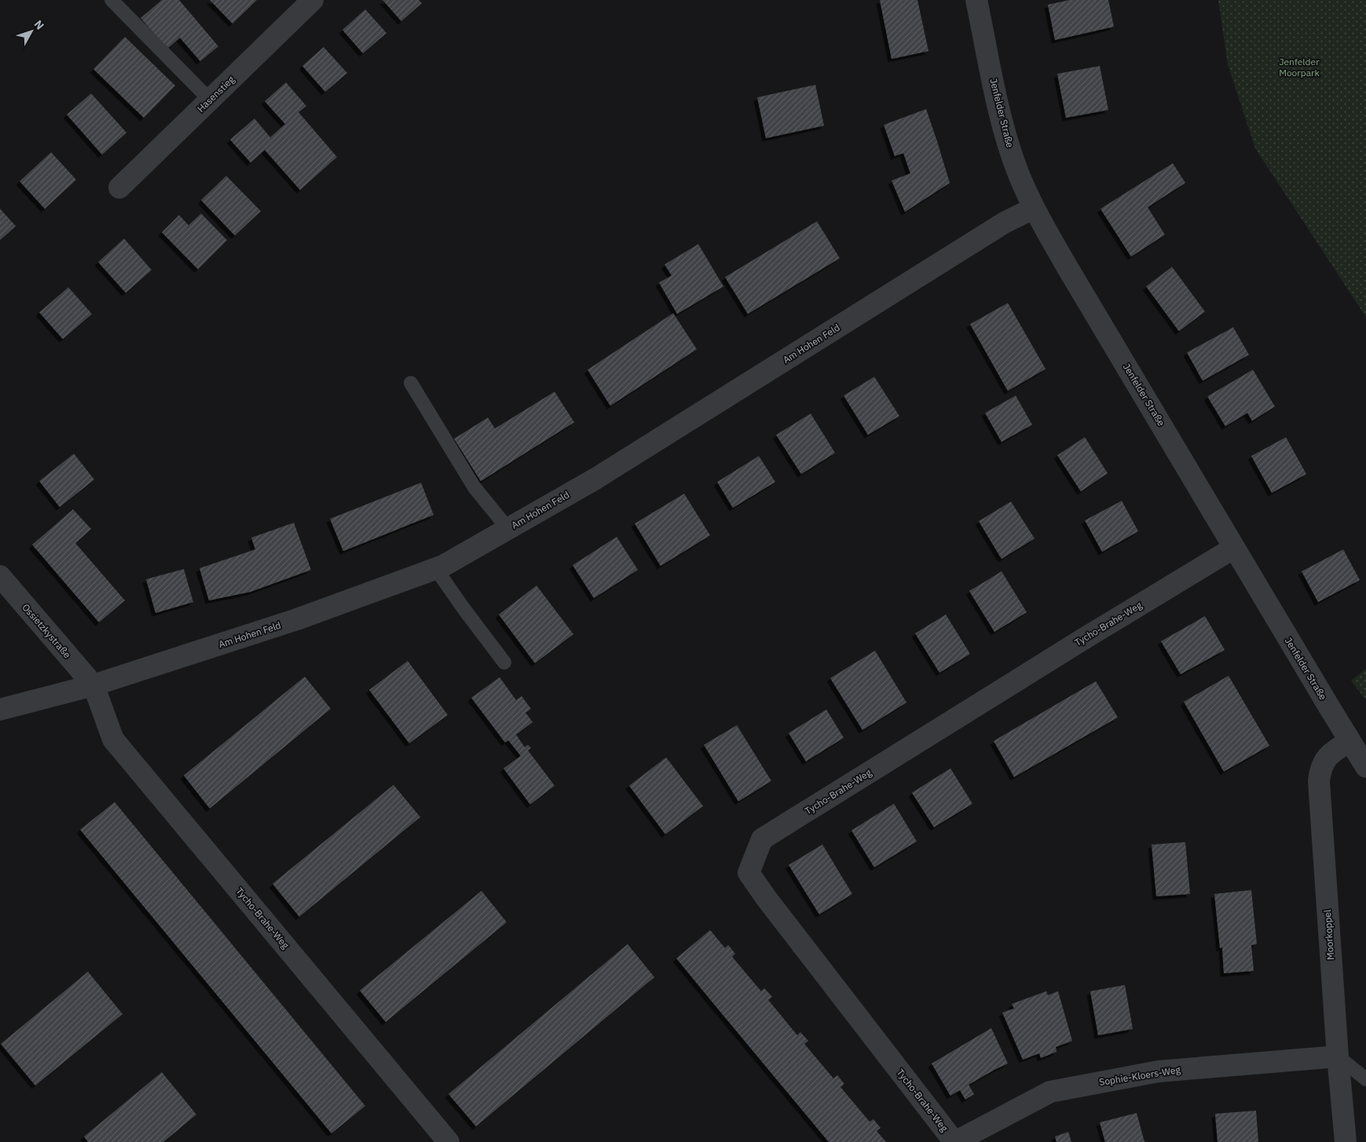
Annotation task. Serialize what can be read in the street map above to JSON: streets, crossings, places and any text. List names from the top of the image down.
{
  "streets": {
    "street": [
      "Hasenstieg",
      "Jenfelder Straße",
      "Am Hohen Feld",
      "Tycho-Brahe-Weg",
      "Ossietzkystraße",
      "Moorkoppel",
      "Sophie-Kloers-Weg"
    ]
  },
  "crossings": [
    ["Jenfelder Straße", "Am Hohen Feld"],
    ["Jenfelder Straße", "Tycho-Brahe-Weg"],
    ["Jenfelder Straße", "Moorkoppel"],
    ["Am Hohen Feld", "Tycho-Brahe-Weg"],
    ["Am Hohen Feld", "Ossietzkystraße"],
    ["Tycho-Brahe-Weg", "Ossietzkystraße"],
    ["Tycho-Brahe-Weg", "Sophie-Kloers-Weg"],
    ["Moorkoppel", "Sophie-Kloers-Weg"]
  ],
  "parks": ["Jenfelder Moorpark"],
  "north": "top right"
}
